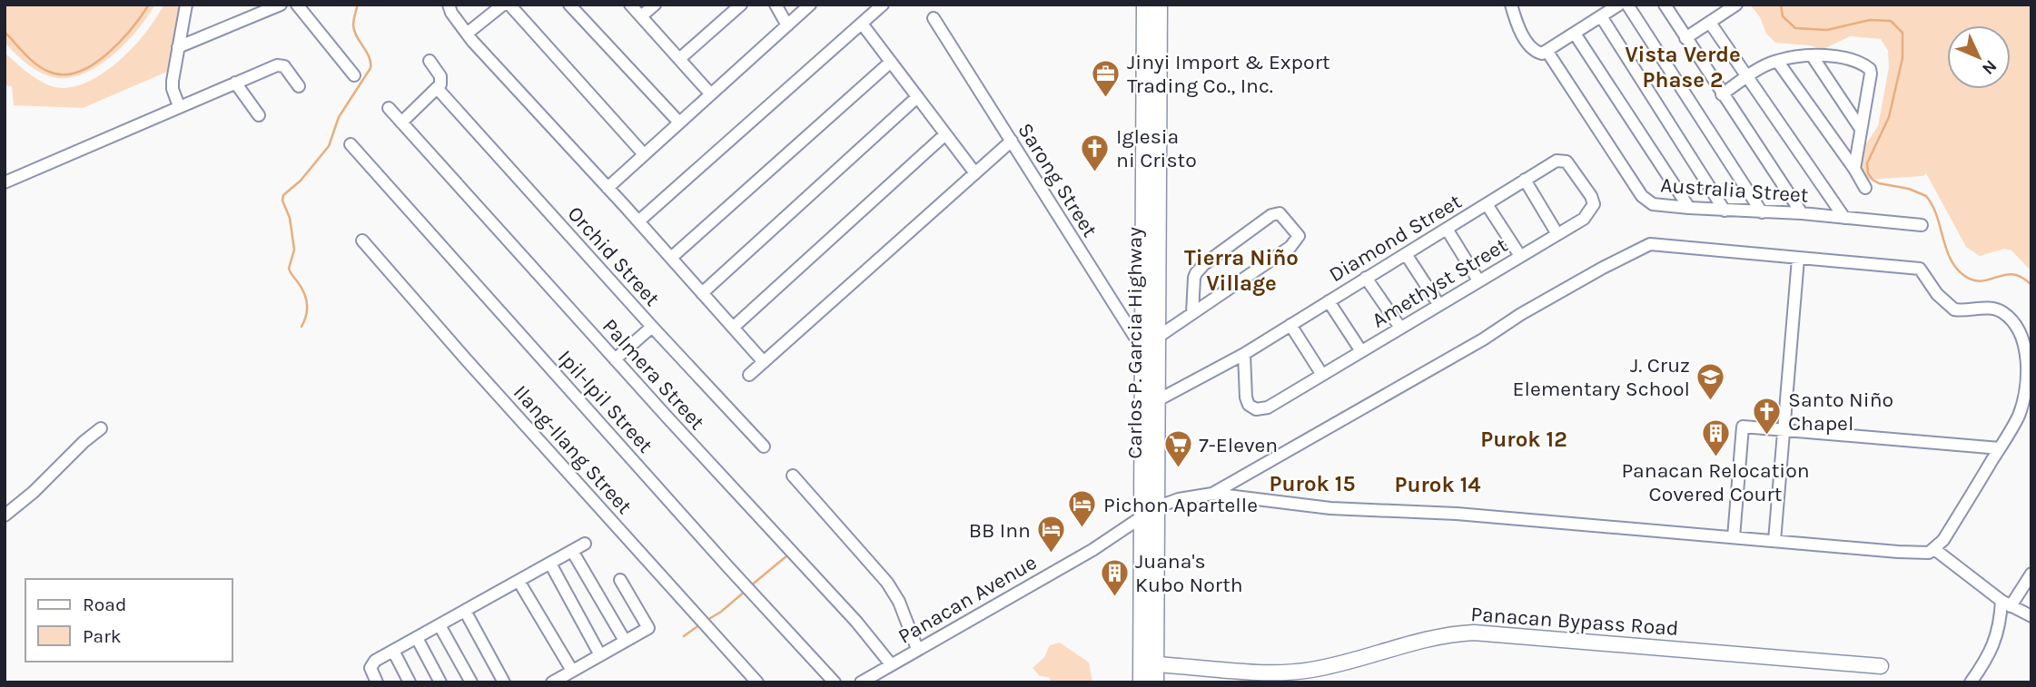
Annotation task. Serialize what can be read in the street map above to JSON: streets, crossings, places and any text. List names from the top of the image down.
{
  "streets": {
    "highway": ["Carlos P. Garcia Highway"],
    "main road": ["Panacan Bypass Road"],
    "street": [
      "Sarong Street",
      "Australia Street",
      "Diamond Street",
      "Orchid Street",
      "Amethyst Street",
      "Palmera Street",
      "Ipil-Ipil Street",
      "Ilang-Ilang Street",
      "Panacan Avenue"
    ]
  },
  "crossings": [
    ["Sarong Street", "Carlos P. Garcia Highway"],
    ["Diamond Street", "Amethyst Street"],
    ["Diamond Street", "Carlos P. Garcia Highway"],
    ["Carlos P. Garcia Highway", "Panacan Avenue"],
    ["Carlos P. Garcia Highway", "Panacan Bypass Road"],
    ["Palmera Street", "Panacan Avenue"]
  ],
  "districts": [
    "Vista Verde Phase 2",
    "Tierra Niño Village",
    "Purok 12",
    "Purok 15",
    "Purok 14"
  ],
  "places": {
    "office": ["Jinyi Import & Export Trading Co., Inc."],
    "church": ["Iglesia ni Cristo", "Santo Niño Chapel"],
    "school or university": ["J. Cruz Elementary School"],
    "building": ["Panacan Relocation Covered Court", "Juana's Kubo North"],
    "supermarket": ["7-Eleven"],
    "hotel": ["Pichon Apartelle", "BB Inn"]
  },
  "legend": ["Road", "Park"],
  "north": "bottom right"
}
